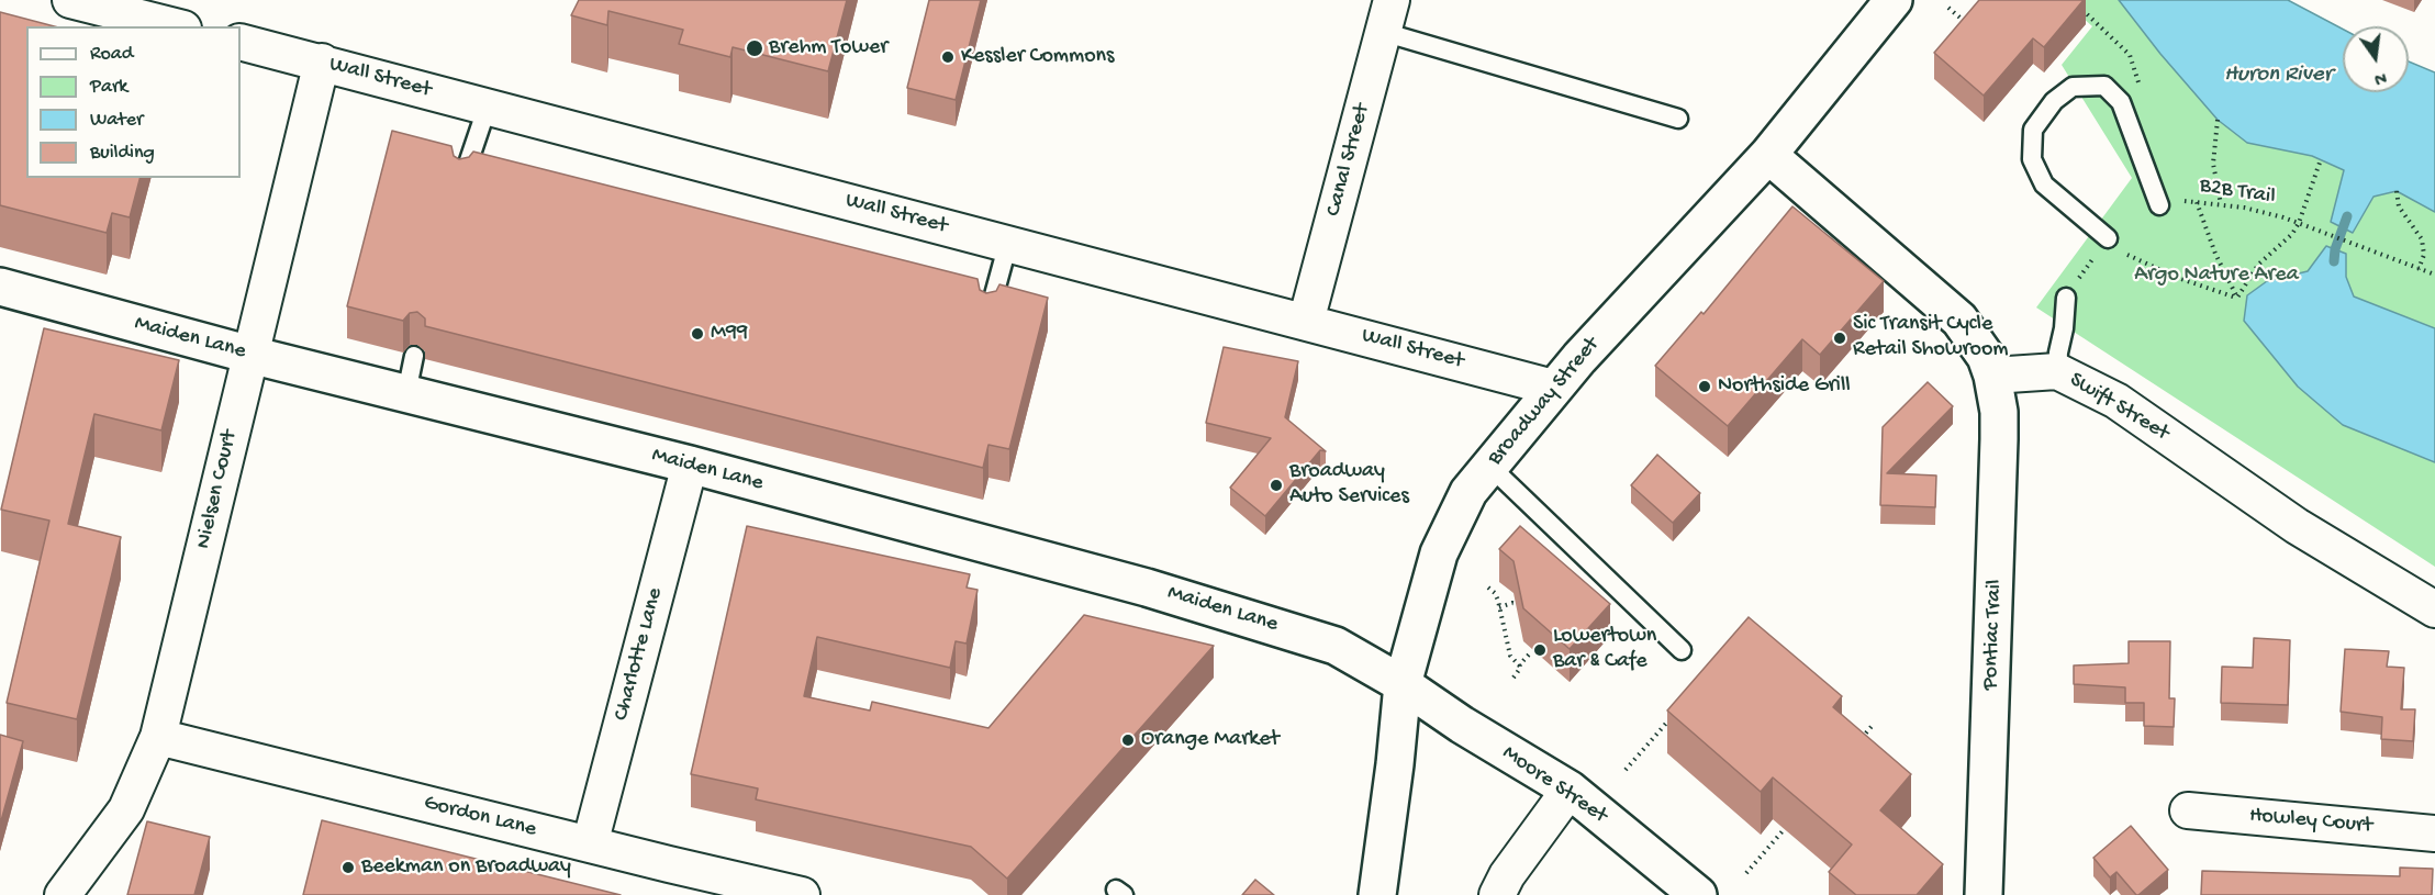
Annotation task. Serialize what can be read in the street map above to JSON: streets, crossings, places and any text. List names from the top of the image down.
{
  "streets": {
    "main road": [
      "Maiden Lane",
      "Broadway Street",
      "Pontiac Trail",
      "Moore Street"
    ],
    "street": [
      "Wall Street",
      "Canal Street",
      "Swift Street",
      "Nielsen Court",
      "Charlotte Lane",
      "Gordon Lane",
      "Howley Court"
    ],
    "path": ["B2B Trail"]
  },
  "crossings": [
    ["Wall Street", "Canal Street"],
    ["Wall Street", "Broadway Street"],
    ["Wall Street", "Nielsen Court"],
    ["Maiden Lane", "Broadway Street"],
    ["Maiden Lane", "Nielsen Court"],
    ["Maiden Lane", "Charlotte Lane"],
    ["Maiden Lane", "Moore Street"],
    ["Broadway Street", "Moore Street"],
    ["Swift Street", "Pontiac Trail"],
    ["Nielsen Court", "Gordon Lane"],
    ["Charlotte Lane", "Gordon Lane"]
  ],
  "water": ["Huron River"],
  "parks": ["Argo Nature Area"],
  "places": [
    "Brehm Tower",
    "Kessler Commons",
    "M99",
    "Sic Transit Cycle Retail Showroom",
    "Northside Grill",
    "Broadway Auto Services",
    "Lowertown Bar & Cafe",
    "Orange Market",
    "Beekman on Broadway"
  ],
  "legend": [
    "Road",
    "Park",
    "Water",
    "Building"
  ],
  "north": "bottom"
}
